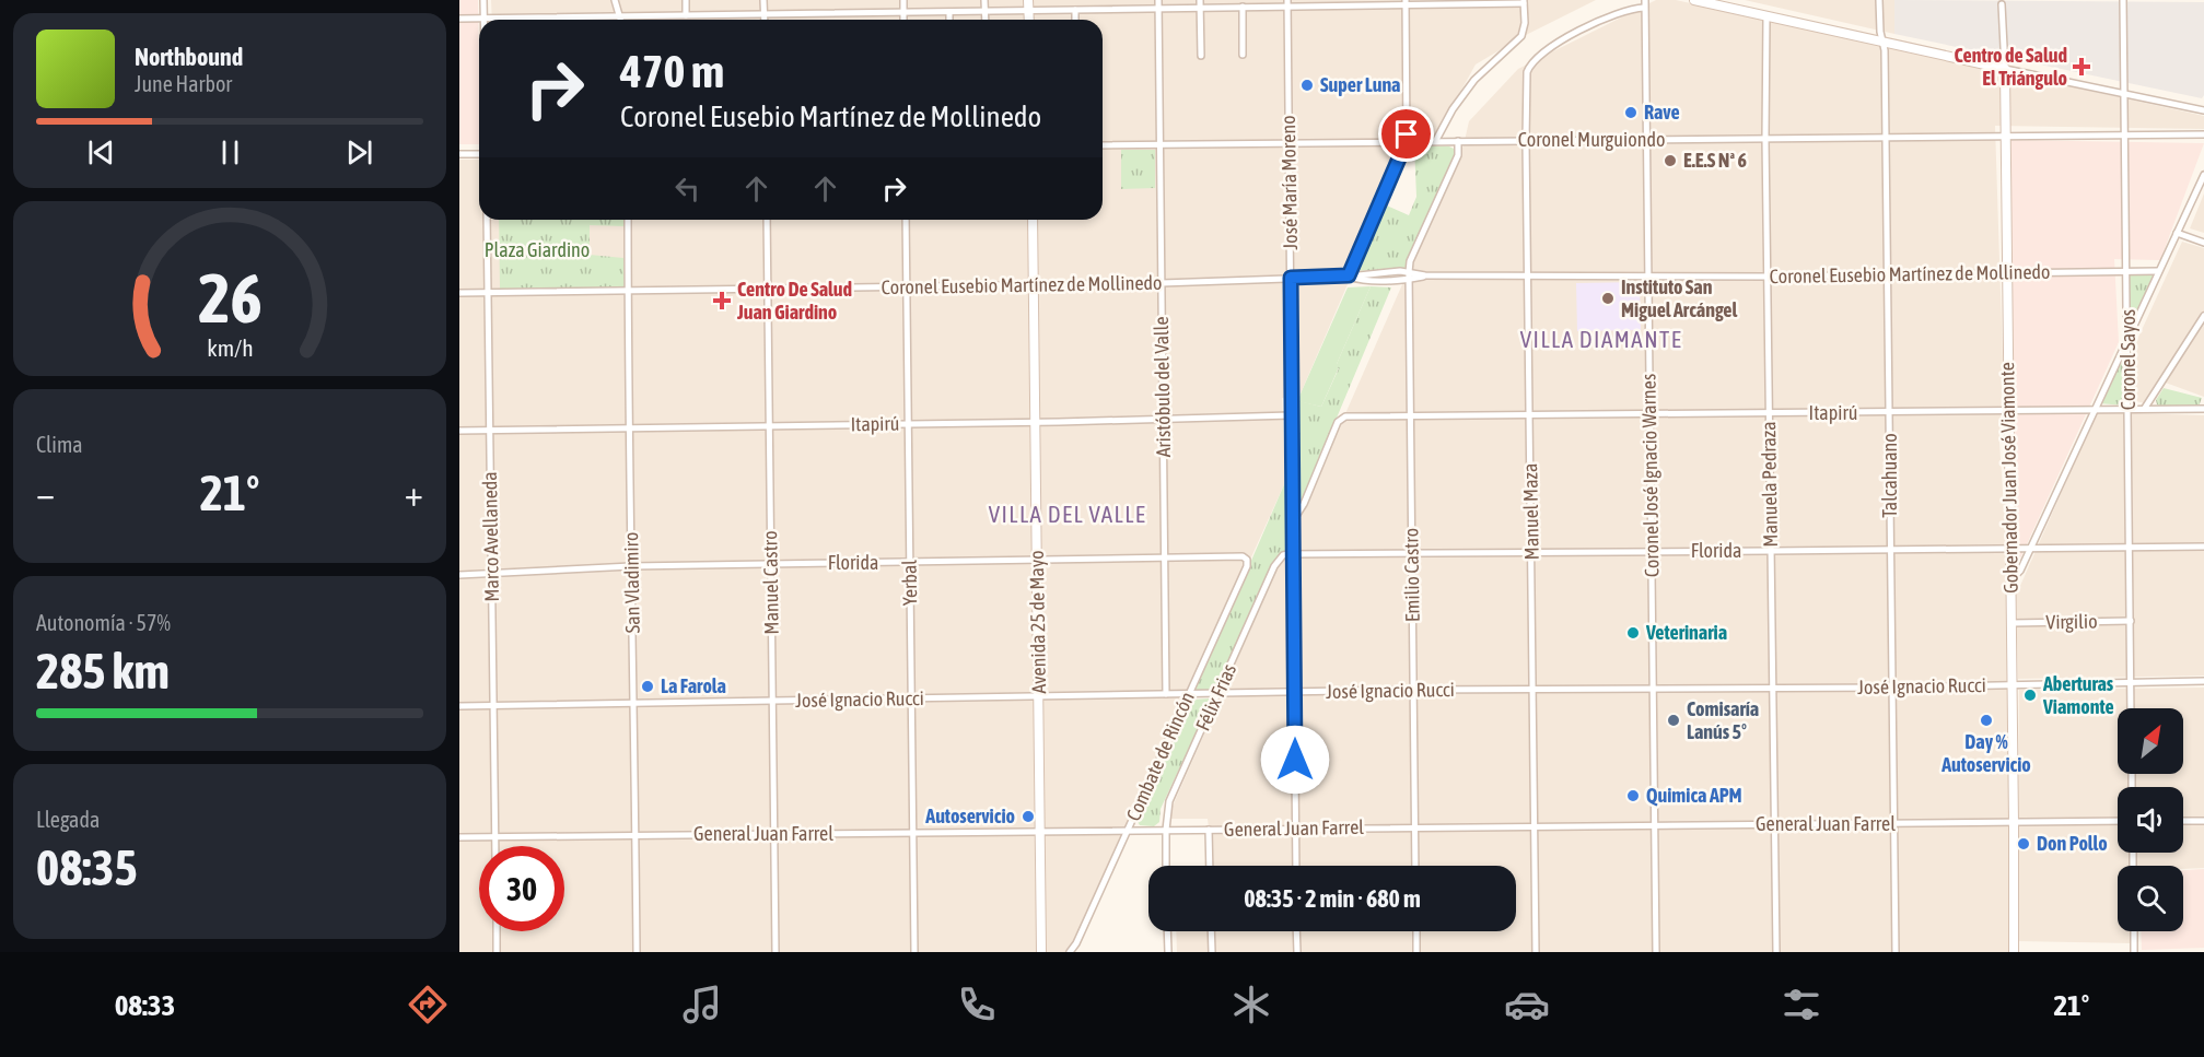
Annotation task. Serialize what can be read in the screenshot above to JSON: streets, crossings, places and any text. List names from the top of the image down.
{
  "streets": {
    "street": [
      "Coronel Murguiondo",
      "José María Moreno",
      "Coronel Eusebio Martínez de Mollinedo",
      "Coronel Sayos",
      "Aristóbulo del Valle",
      "Itapirú",
      "Coronel José Ignacio Warnes",
      "Talcahuano",
      "Gobernador Juan José Viamonte",
      "Manuela Pedraza",
      "Manuel Maza",
      "Marco Avellaneda",
      "Florida",
      "Emilio Castro",
      "San Vladimiro",
      "Manuel Castro",
      "Yerbal",
      "Avenida 25 de Mayo",
      "Virgilio",
      "José Ignacio Rucci",
      "Félix Frias",
      "Combate de Rincón",
      "General Juan Farrel"
    ]
  },
  "crossings": [
    ["Coronel Murguiondo", "José María Moreno"],
    ["Coronel Murguiondo", "Coronel Sayos"],
    ["Coronel Murguiondo", "Aristóbulo del Valle"],
    ["Coronel Murguiondo", "Coronel José Ignacio Warnes"],
    ["Coronel Murguiondo", "Talcahuano"],
    ["Coronel Murguiondo", "Gobernador Juan José Viamonte"],
    ["Coronel Murguiondo", "Manuela Pedraza"],
    ["Coronel Murguiondo", "Manuel Maza"],
    ["Coronel Murguiondo", "Emilio Castro"],
    ["José María Moreno", "Coronel Eusebio Martínez de Mollinedo"],
    ["José María Moreno", "Itapirú"],
    ["José María Moreno", "Florida"],
    ["José María Moreno", "José Ignacio Rucci"],
    ["José María Moreno", "Félix Frias"],
    ["José María Moreno", "General Juan Farrel"],
    ["Coronel Eusebio Martínez de Mollinedo", "Coronel Sayos"],
    ["Coronel Eusebio Martínez de Mollinedo", "Aristóbulo del Valle"],
    ["Coronel Eusebio Martínez de Mollinedo", "Coronel José Ignacio Warnes"],
    ["Coronel Eusebio Martínez de Mollinedo", "Talcahuano"],
    ["Coronel Eusebio Martínez de Mollinedo", "Gobernador Juan José Viamonte"],
    ["Coronel Eusebio Martínez de Mollinedo", "Manuela Pedraza"],
    ["Coronel Eusebio Martínez de Mollinedo", "Manuel Maza"],
    ["Coronel Eusebio Martínez de Mollinedo", "Marco Avellaneda"],
    ["Coronel Eusebio Martínez de Mollinedo", "Emilio Castro"],
    ["Coronel Eusebio Martínez de Mollinedo", "San Vladimiro"],
    ["Coronel Eusebio Martínez de Mollinedo", "Manuel Castro"],
    ["Coronel Eusebio Martínez de Mollinedo", "Yerbal"],
    ["Coronel Eusebio Martínez de Mollinedo", "Avenida 25 de Mayo"],
    ["Coronel Sayos", "Itapirú"],
    ["Coronel Sayos", "Florida"],
    ["Coronel Sayos", "Virgilio"],
    ["Coronel Sayos", "José Ignacio Rucci"],
    ["Aristóbulo del Valle", "Itapirú"],
    ["Aristóbulo del Valle", "Florida"],
    ["Aristóbulo del Valle", "José Ignacio Rucci"],
    ["Itapirú", "Coronel José Ignacio Warnes"],
    ["Itapirú", "Talcahuano"],
    ["Itapirú", "Gobernador Juan José Viamonte"],
    ["Itapirú", "Manuela Pedraza"],
    ["Itapirú", "Manuel Maza"],
    ["Itapirú", "Marco Avellaneda"],
    ["Itapirú", "Emilio Castro"],
    ["Itapirú", "San Vladimiro"],
    ["Itapirú", "Manuel Castro"],
    ["Itapirú", "Yerbal"],
    ["Itapirú", "Avenida 25 de Mayo"],
    ["Coronel José Ignacio Warnes", "Manuel Maza"],
    ["Coronel José Ignacio Warnes", "Florida"],
    ["Coronel José Ignacio Warnes", "José Ignacio Rucci"],
    ["Coronel José Ignacio Warnes", "General Juan Farrel"],
    ["Talcahuano", "Florida"],
    ["Talcahuano", "José Ignacio Rucci"],
    ["Talcahuano", "General Juan Farrel"],
    ["Gobernador Juan José Viamonte", "Florida"],
    ["Gobernador Juan José Viamonte", "Virgilio"],
    ["Gobernador Juan José Viamonte", "José Ignacio Rucci"],
    ["Gobernador Juan José Viamonte", "General Juan Farrel"],
    ["Manuela Pedraza", "Florida"],
    ["Manuela Pedraza", "José Ignacio Rucci"],
    ["Manuela Pedraza", "General Juan Farrel"],
    ["Manuel Maza", "Florida"],
    ["Manuel Maza", "José Ignacio Rucci"],
    ["Manuel Maza", "General Juan Farrel"],
    ["Marco Avellaneda", "Florida"],
    ["Marco Avellaneda", "José Ignacio Rucci"],
    ["Marco Avellaneda", "General Juan Farrel"],
    ["Florida", "Emilio Castro"],
    ["Florida", "San Vladimiro"],
    ["Florida", "Manuel Castro"],
    ["Florida", "Yerbal"],
    ["Florida", "Avenida 25 de Mayo"],
    ["Florida", "Félix Frias"],
    ["Florida", "Combate de Rincón"],
    ["Emilio Castro", "José Ignacio Rucci"],
    ["Emilio Castro", "General Juan Farrel"],
    ["San Vladimiro", "José Ignacio Rucci"],
    ["San Vladimiro", "General Juan Farrel"],
    ["Manuel Castro", "José Ignacio Rucci"],
    ["Manuel Castro", "General Juan Farrel"],
    ["Yerbal", "José Ignacio Rucci"],
    ["Yerbal", "General Juan Farrel"],
    ["Avenida 25 de Mayo", "José Ignacio Rucci"],
    ["Avenida 25 de Mayo", "General Juan Farrel"],
    ["José Ignacio Rucci", "Félix Frias"],
    ["José Ignacio Rucci", "Combate de Rincón"],
    ["Félix Frias", "General Juan Farrel"],
    ["Combate de Rincón", "General Juan Farrel"]
  ],
  "districts": ["VILLA DIAMANTE", "VILLA DEL VALLE"],
  "parks": ["Plaza Giardino"],
  "places": {
    "health": ["Centro de Salud El Triángulo", "Centro De Salud Juan Giardino"],
    "other": [
      "Super Luna",
      "Rave",
      "E.E.S Nª 6",
      "Instituto San Miguel Arcángel",
      "Veterinaria",
      "La Farola",
      "Aberturas Viamonte",
      "Comisaría Lanús 5°",
      "Day % Autoservicio",
      "Quimica APM",
      "Autoservicio",
      "Don Pollo"
    ]
  },
  "north": "top right",
  "page": {
    "turn": ["470 m", "Coronel Eusebio Martínez de Mollinedo"],
    "song": ["Northbound", "June Harbor"],
    "tile": [
      "Clima",
      ["Autonomía · 57%", "285 km"],
      ["Llegada", "08:35"]
    ],
    "heat": ["−", "21°", "+"],
    "limit": "30",
    "trip": "08:35 · 2 min · 680 m",
    "tabs": ["08:33", "21°"],
    "gauge": ["26", "km/h"]
  }
}
